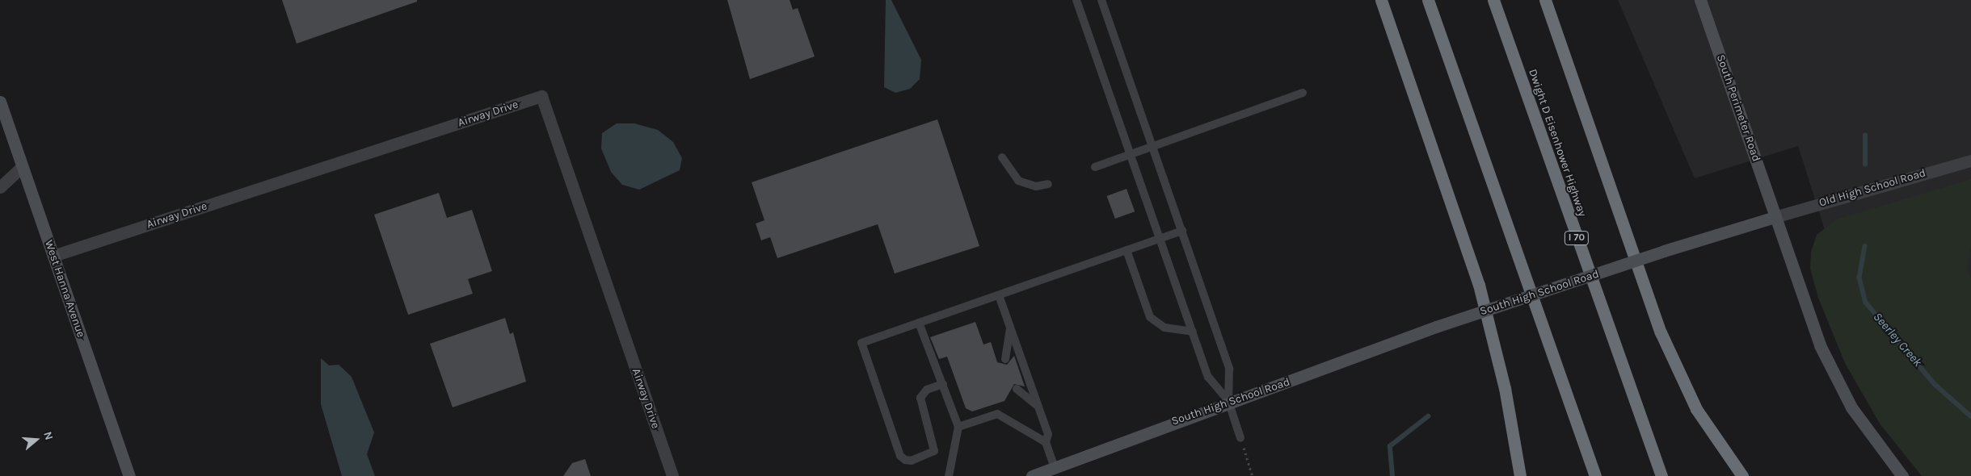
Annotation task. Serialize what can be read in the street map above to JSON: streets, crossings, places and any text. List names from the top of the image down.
{
  "streets": {
    "highway": ["Dwight D Eisenhower Highway", "I 70"],
    "street": [
      "South Perimeter Road",
      "Airway Drive",
      "Old High School Road",
      "West Hanna Avenue",
      "South High School Road"
    ]
  },
  "crossings": [
    ["South Perimeter Road", "Old High School Road"],
    ["South Perimeter Road", "South High School Road"],
    ["Airway Drive", "West Hanna Avenue"],
    ["Old High School Road", "South High School Road"]
  ],
  "water": ["Seerley Creek"],
  "north": "right"
}
